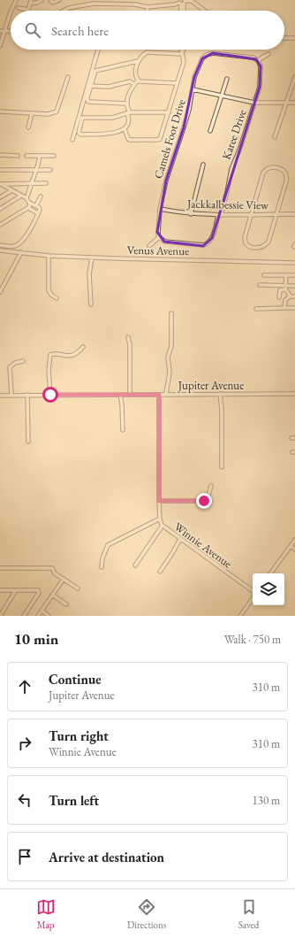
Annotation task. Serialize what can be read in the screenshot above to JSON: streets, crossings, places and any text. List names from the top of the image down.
{
  "streets": {
    "street": [
      "Karee Drive",
      "Camels Foot Drive",
      "Jackkalbessie View",
      "Venus Avenue",
      "Jupiter Avenue",
      "Winnie Avenue"
    ]
  },
  "crossings": [
    ["Karee Drive", "Camels Foot Drive"],
    ["Karee Drive", "Jackkalbessie View"],
    ["Camels Foot Drive", "Jackkalbessie View"],
    ["Jupiter Avenue", "Winnie Avenue"]
  ],
  "page": {
    "search": "Search here",
    "heading": ["10 min", "Walk · 750 m"],
    "list": [
      ["Continue", "Jupiter Avenue", "310 m"],
      ["Turn right", "Winnie Avenue", "310 m"],
      ["Turn left", "130 m"],
      "Arrive at destination"
    ],
    "nav": ["Map", "Directions", "Saved"]
  }
}
